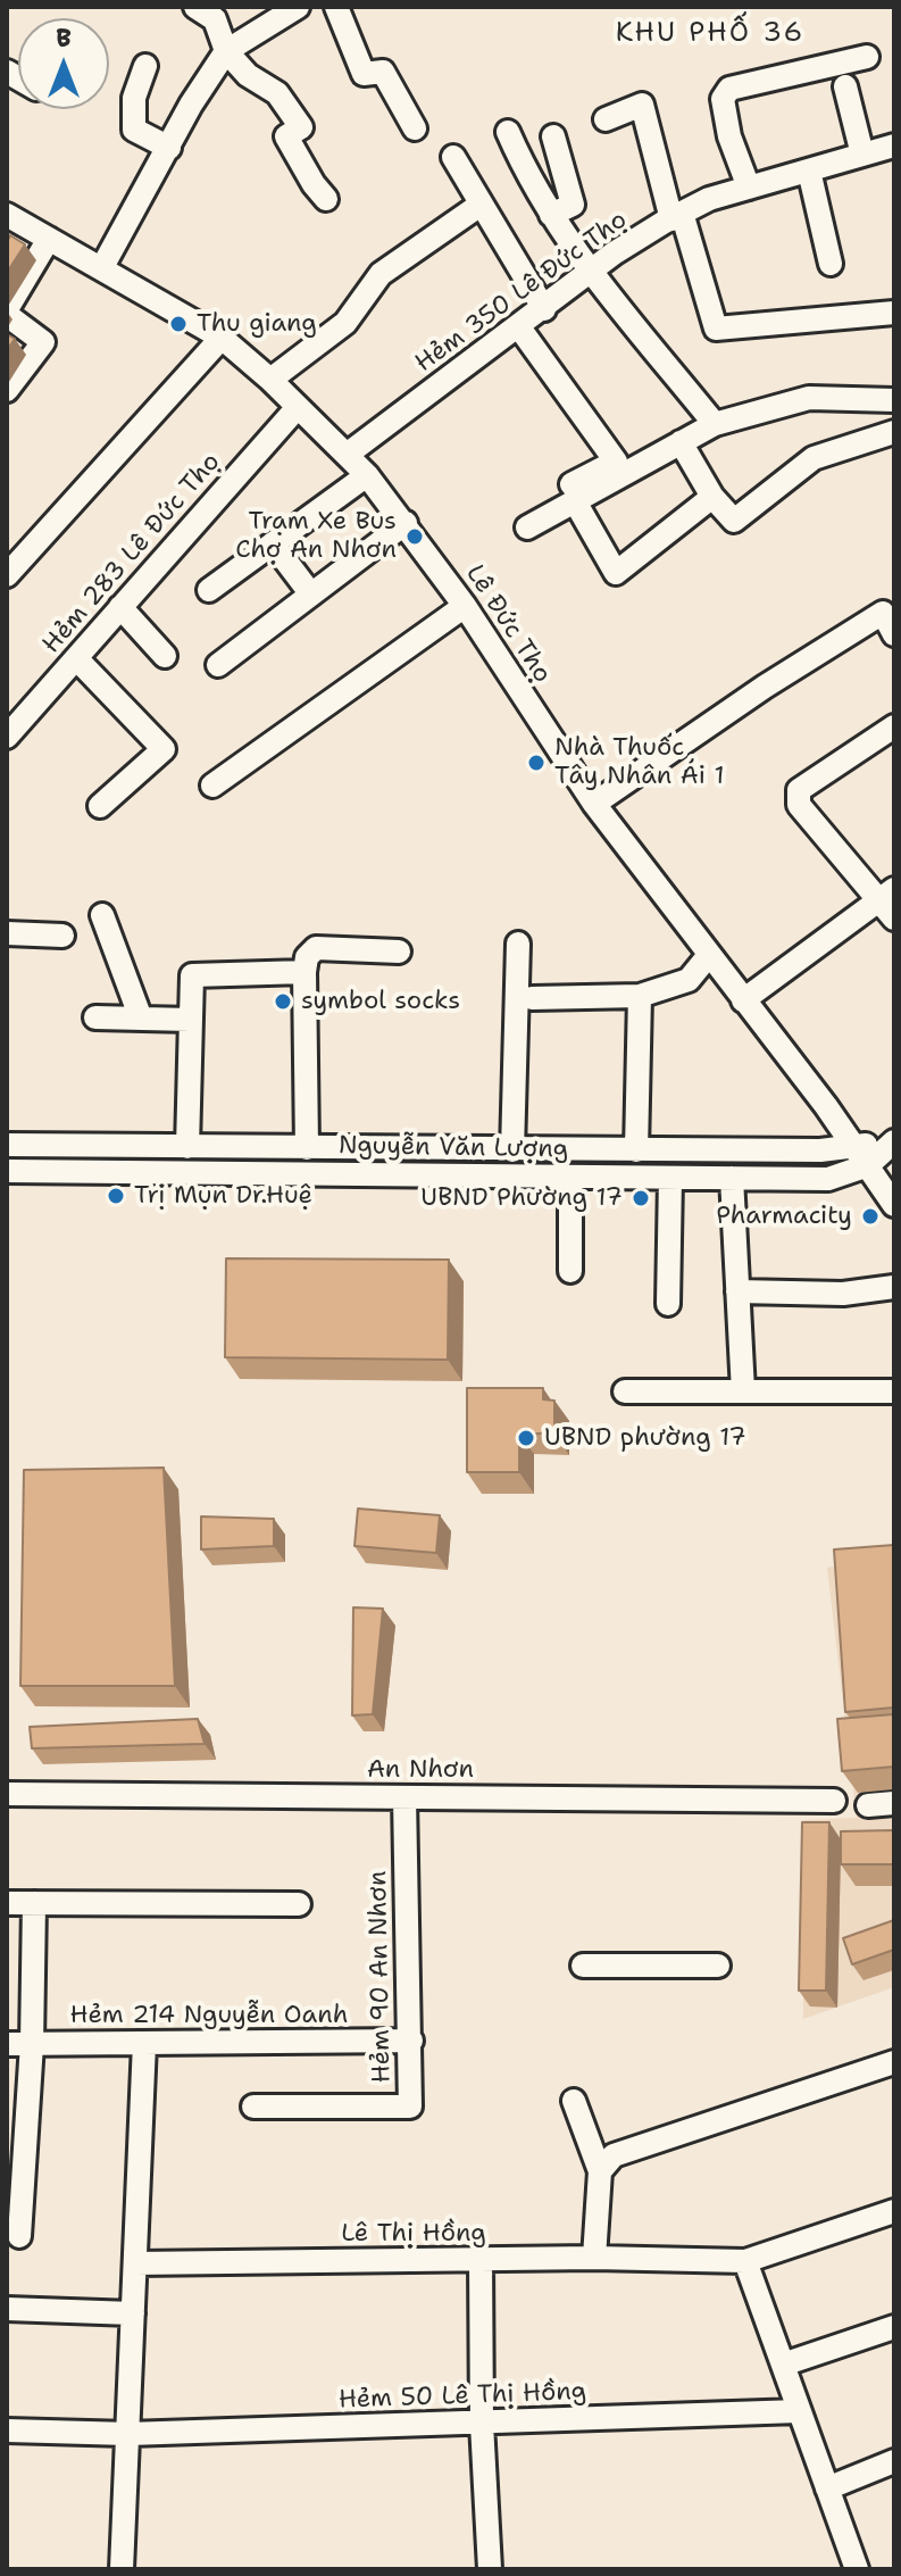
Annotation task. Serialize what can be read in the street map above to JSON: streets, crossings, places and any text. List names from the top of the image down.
{
  "streets": {
    "street": [
      "Hẻm 350 Lê Đức Thọ",
      "Hẻm 283 Lê Đức Thọ",
      "Lê Đức Thọ",
      "Nguyễn Văn Lượng",
      "An Nhơn",
      "Hẻm 90 An Nhơn",
      "Hẻm 214 Nguyễn Oanh",
      "Lê Thị Hồng",
      "Hẻm 50 Lê Thị Hồng"
    ]
  },
  "crossings": [
    ["Hẻm 350 Lê Đức Thọ", "Lê Đức Thọ"],
    ["Hẻm 283 Lê Đức Thọ", "Lê Đức Thọ"],
    ["Lê Đức Thọ", "Nguyễn Văn Lượng"],
    ["An Nhơn", "Hẻm 90 An Nhơn"],
    ["Hẻm 90 An Nhơn", "Hẻm 214 Nguyễn Oanh"]
  ],
  "districts": ["KHU PHỐ 36"],
  "places": [
    "Thu giang",
    "Trạm Xe Bus Chợ An Nhơn",
    "Nhà Thuốc Tây Nhân Ái 1",
    "symbol socks",
    "Trị Mụn Dr.Huệ",
    "UBND Phường 17",
    "Pharmacity",
    "UBND phường 17"
  ],
  "north": "top"
}
